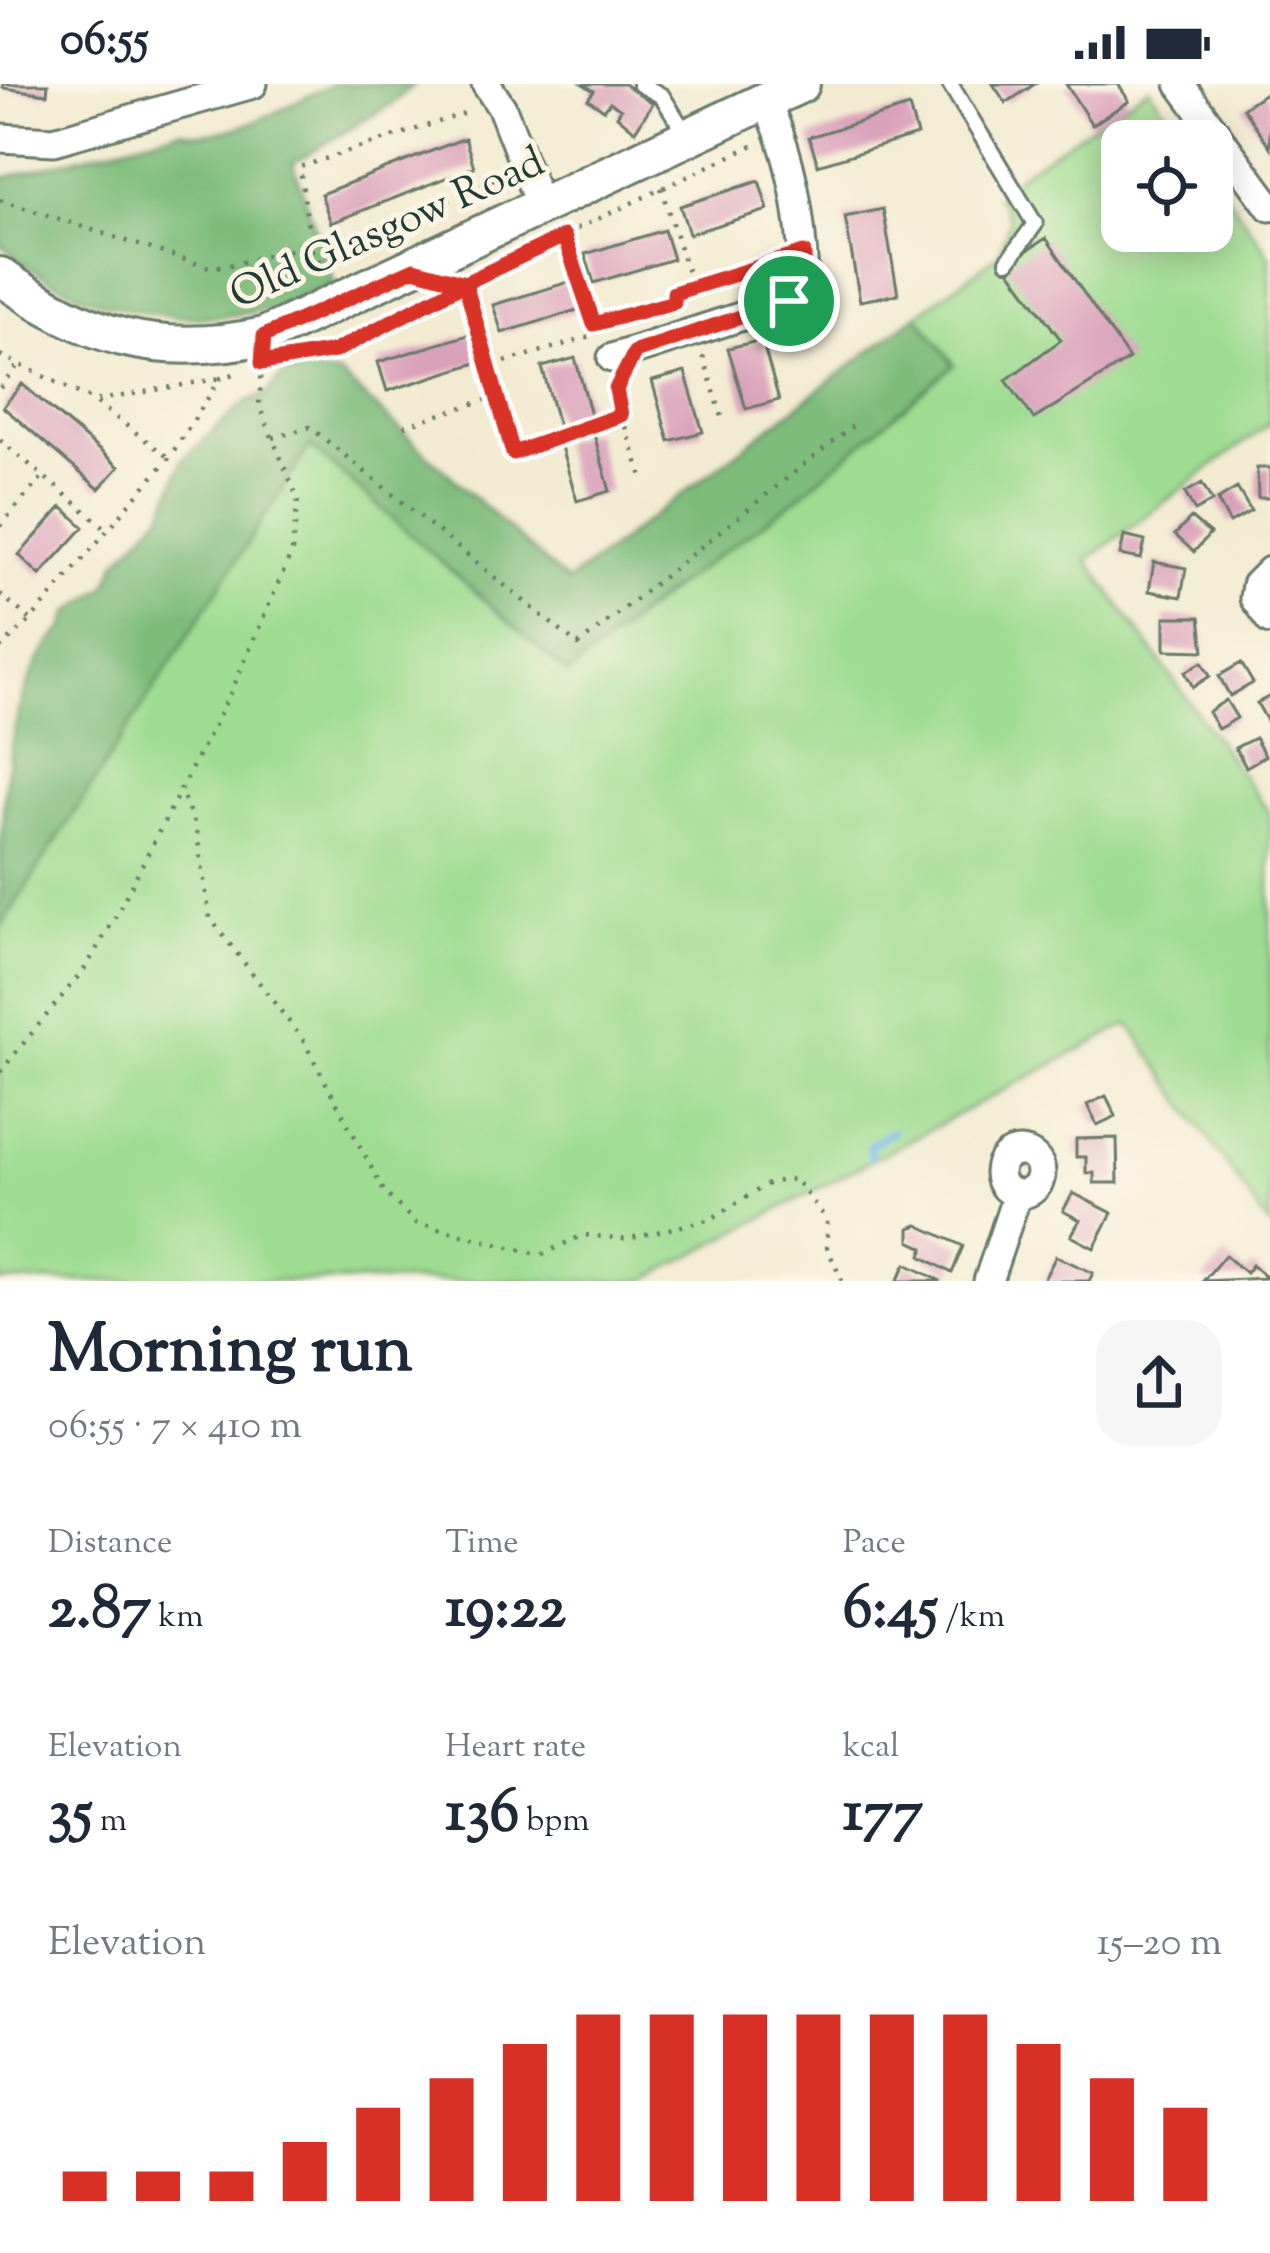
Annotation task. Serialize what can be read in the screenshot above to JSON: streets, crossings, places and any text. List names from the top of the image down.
{
  "streets": {
    "street": ["Old Glasgow Road"]
  },
  "page": {
    "status": "06:55",
    "heading": ["Morning run", "06:55 · 7 × 410 m"],
    "stats": [
      ["Distance", "2.87 km"],
      ["Time", "19:22"],
      ["Pace", "6:45 /km"],
      ["Elevation", "35 m"],
      ["Heart rate", "136 bpm"],
      ["kcal", "177"]
    ],
    "chart": ["Elevation", "15–20 m"]
  }
}
